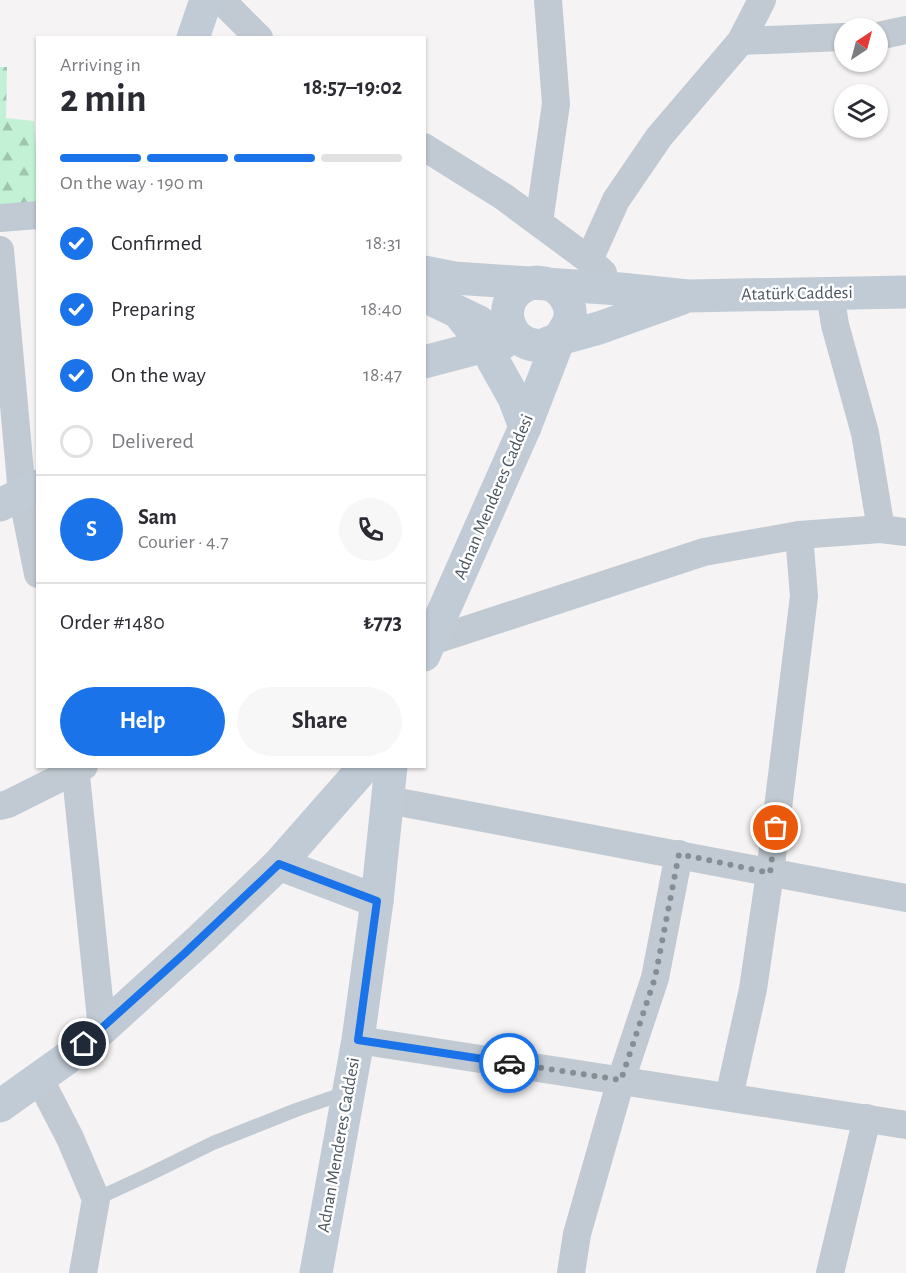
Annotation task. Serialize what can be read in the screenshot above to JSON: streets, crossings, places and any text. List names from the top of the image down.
{
  "streets": {
    "street": ["Atatürk Caddesi", "Adnan Menderes Caddesi"]
  },
  "north": "top right",
  "page": {
    "heading": ["2 min", "Arriving in", "18:57–19:02"],
    "panel": [
      "Sam",
      "Courier · 4.7",
      "Order #1480",
      "₺773"
    ],
    "bar": "On the way · 190 m",
    "list": [
      ["Confirmed", "18:31"],
      ["Preparing", "18:40"],
      ["On the way", "18:47"],
      "Delivered"
    ],
    "round": "S",
    "buttons": ["Help", "Share"]
  }
}
